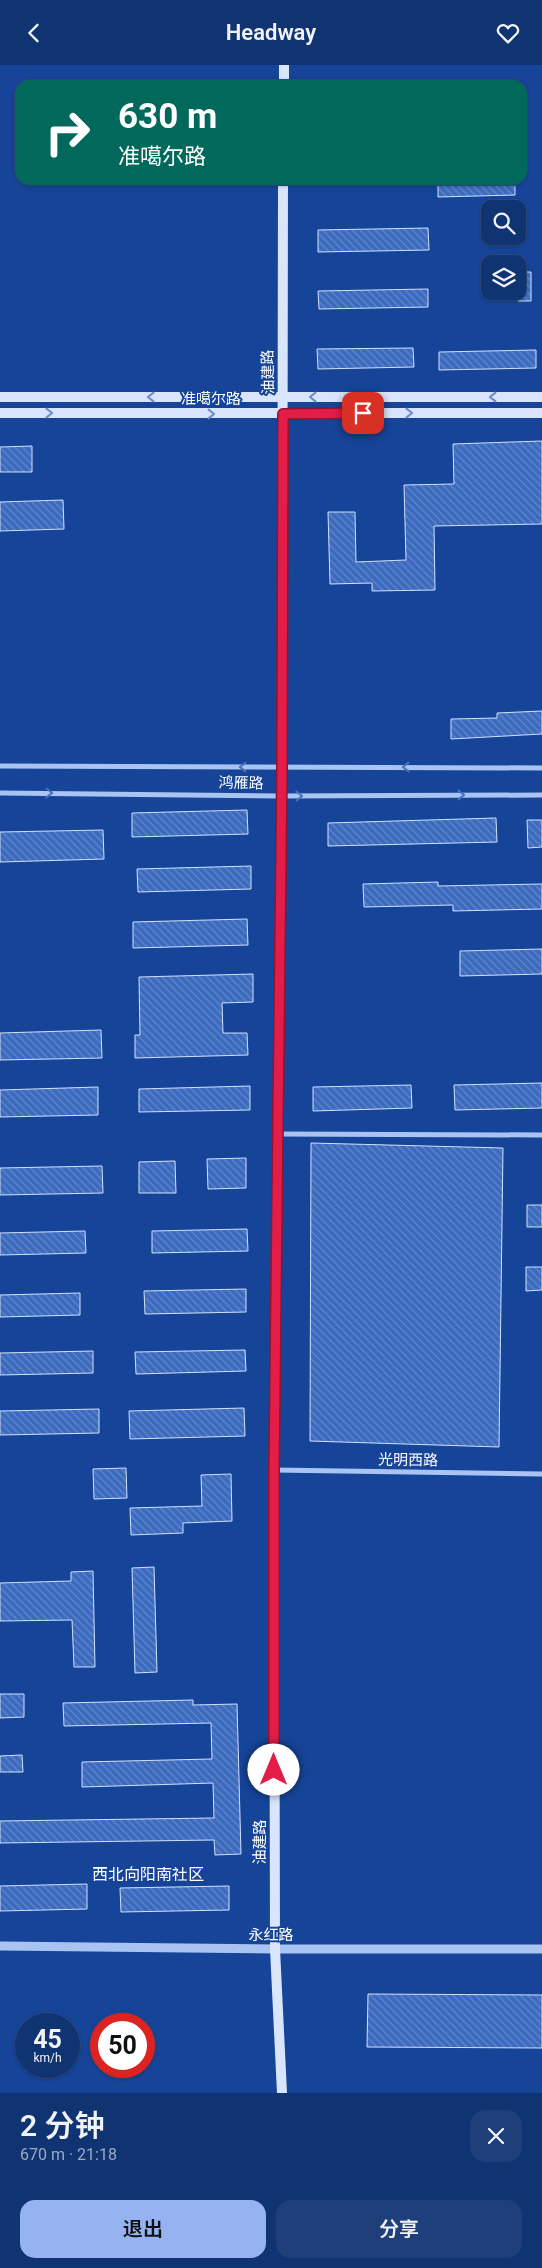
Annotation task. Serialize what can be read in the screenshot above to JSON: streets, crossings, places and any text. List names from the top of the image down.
{
  "streets": {
    "main road": ["油建路", "准噶尔路"],
    "street": ["鸿雁路", "光明西路", "永红路"]
  },
  "crossings": [
    ["油建路", "准噶尔路"],
    ["油建路", "鸿雁路"],
    ["油建路", "光明西路"],
    ["油建路", "永红路"]
  ],
  "districts": ["西北向阳南社区"],
  "page": {
    "header": "Headway",
    "turn": ["630 m", "准噶尔路"],
    "speed": "45 km/h",
    "limit": "50",
    "heading": ["2 分钟", "670 m · 21:18"],
    "buttons": ["退出", "分享"]
  }
}
